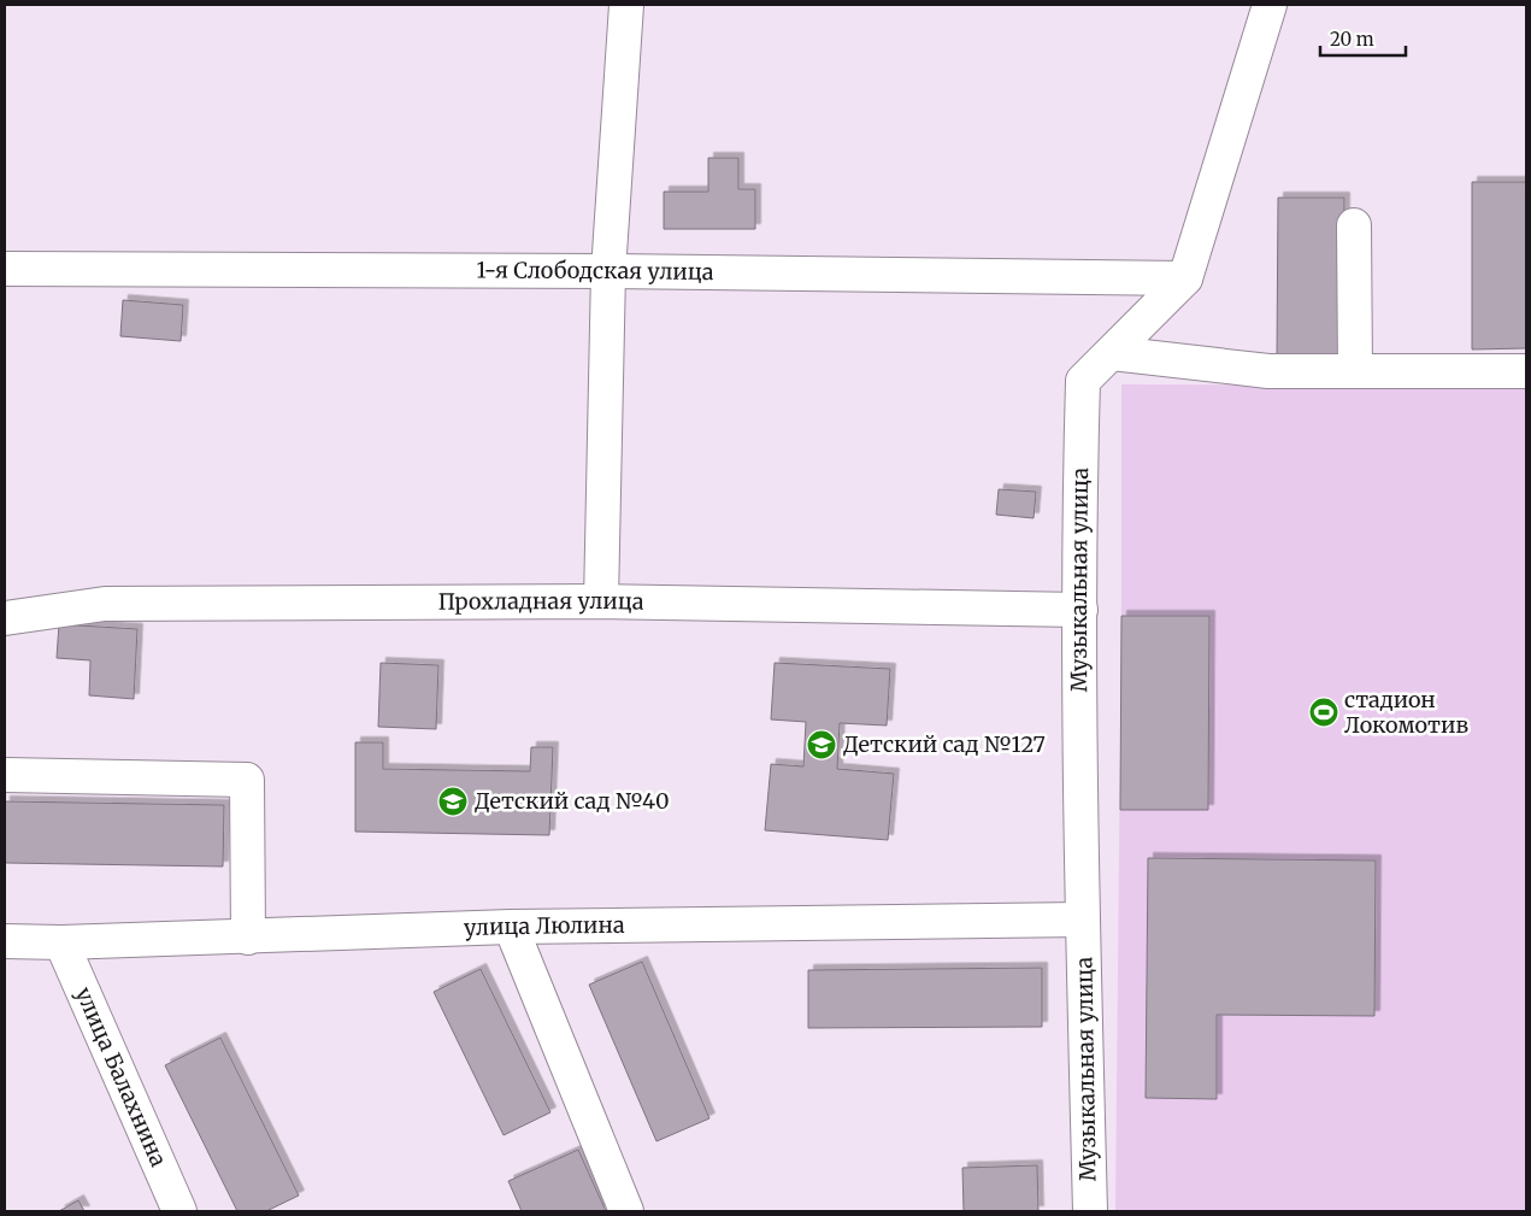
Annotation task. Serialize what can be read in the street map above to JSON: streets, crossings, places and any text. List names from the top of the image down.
{
  "streets": {
    "street": [
      "1-я Слободская улица",
      "Музыкальная улица",
      "Прохладная улица",
      "улица Люлина",
      "улица Балахнина"
    ]
  },
  "crossings": [
    ["1-я Слободская улица", "Музыкальная улица"],
    ["Музыкальная улица", "Прохладная улица"],
    ["Музыкальная улица", "улица Люлина"],
    ["улица Люлина", "улица Балахнина"]
  ],
  "places": {
    "sports": ["стадион Локомотив"],
    "school or university": ["Детский сад №127", "Детский сад №40"]
  },
  "scale_bar": "20 m"
}
